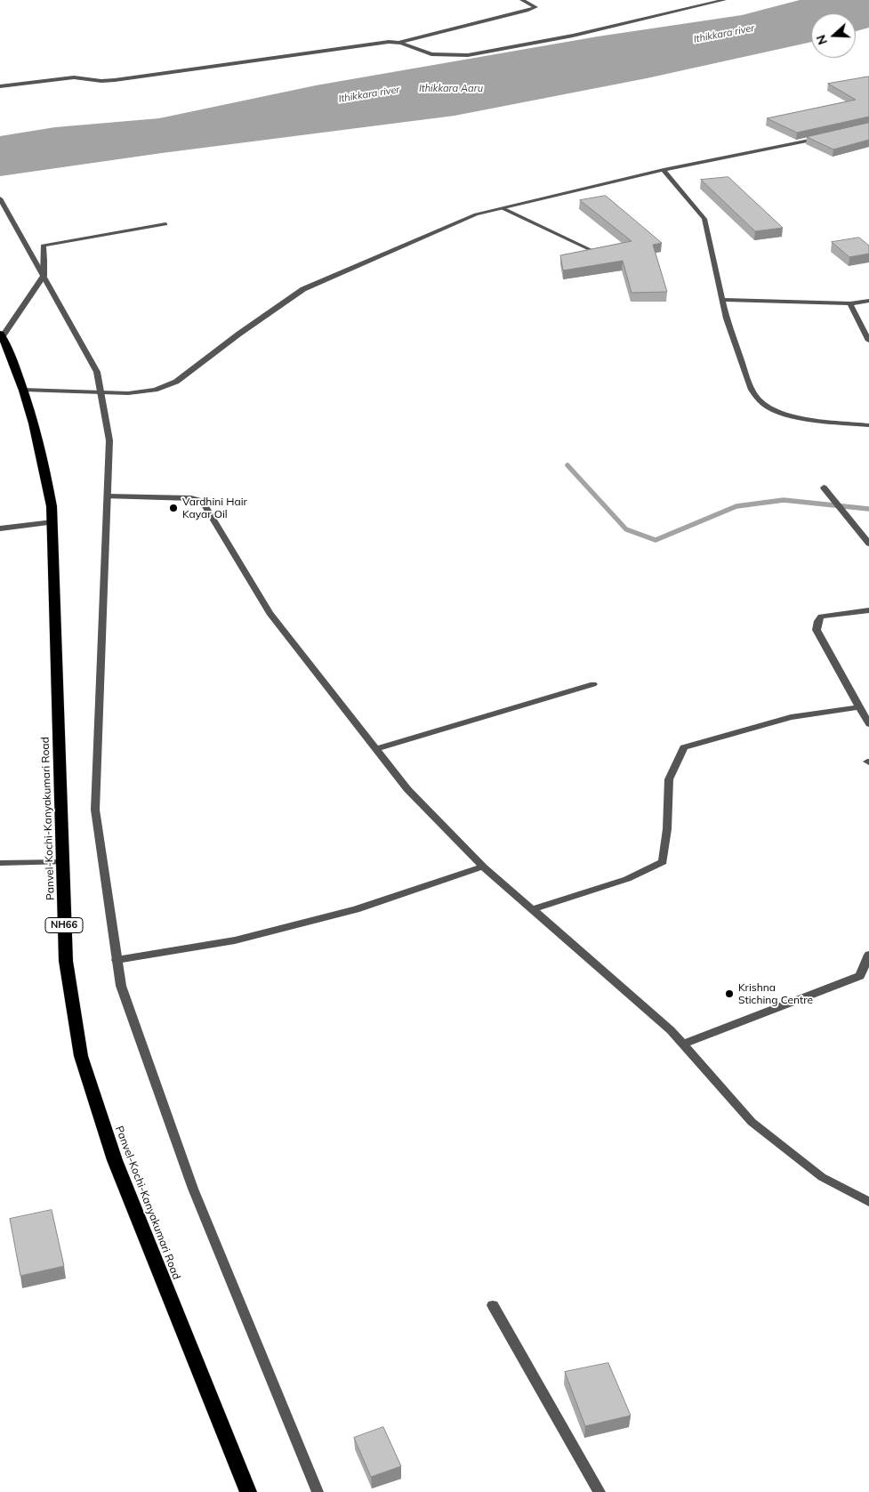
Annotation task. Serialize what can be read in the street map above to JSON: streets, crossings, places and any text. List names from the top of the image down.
{
  "streets": {
    "highway": ["Panvel-Kochi-Kanyakumari Road", "NH66"]
  },
  "water": ["Ithikkara river", "Ithikkara Aaru"],
  "places": ["Vardhini Hair Kayar Oil", "Krishna Stiching Centre"],
  "north": "left"
}
